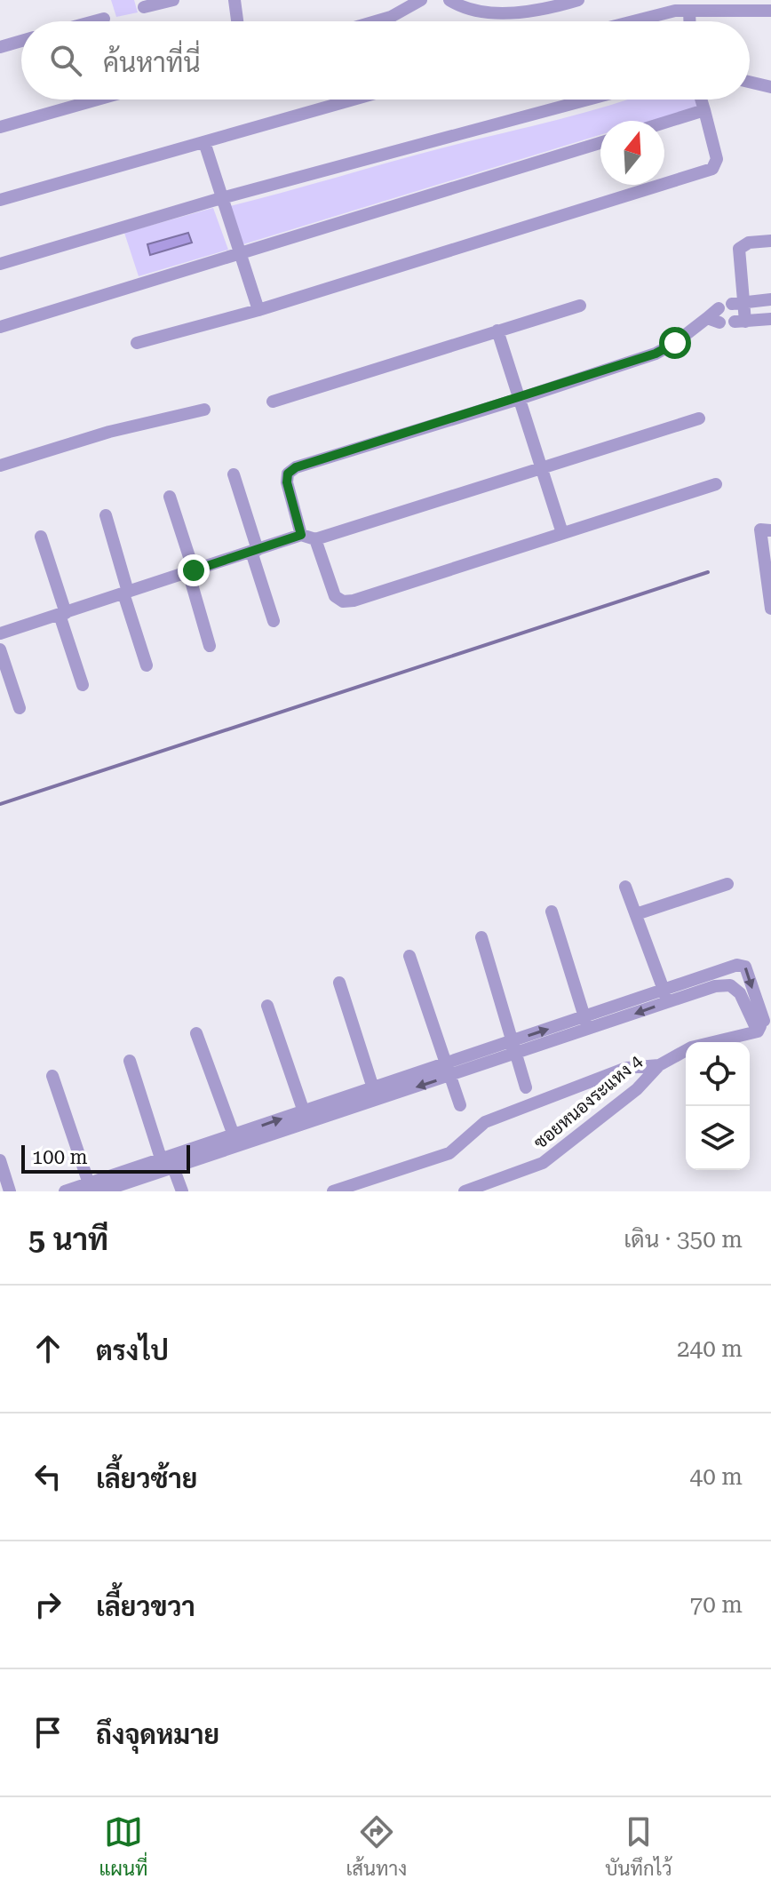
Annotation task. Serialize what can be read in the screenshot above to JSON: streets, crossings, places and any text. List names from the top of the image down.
{
  "streets": {
    "street": ["ซอยหนองระแหง 4"]
  },
  "scale_bar": "100 m",
  "north": "top",
  "page": {
    "search": "ค้นหาที่นี่",
    "scale": "100 m",
    "heading": ["5 นาที", "เดิน · 350 m"],
    "list": [
      ["ตรงไป", "240 m"],
      ["เลี้ยวซ้าย", "40 m"],
      ["เลี้ยวขวา", "70 m"],
      "ถึงจุดหมาย"
    ],
    "nav": ["แผนที่", "เส้นทาง", "บันทึกไว้"]
  }
}
